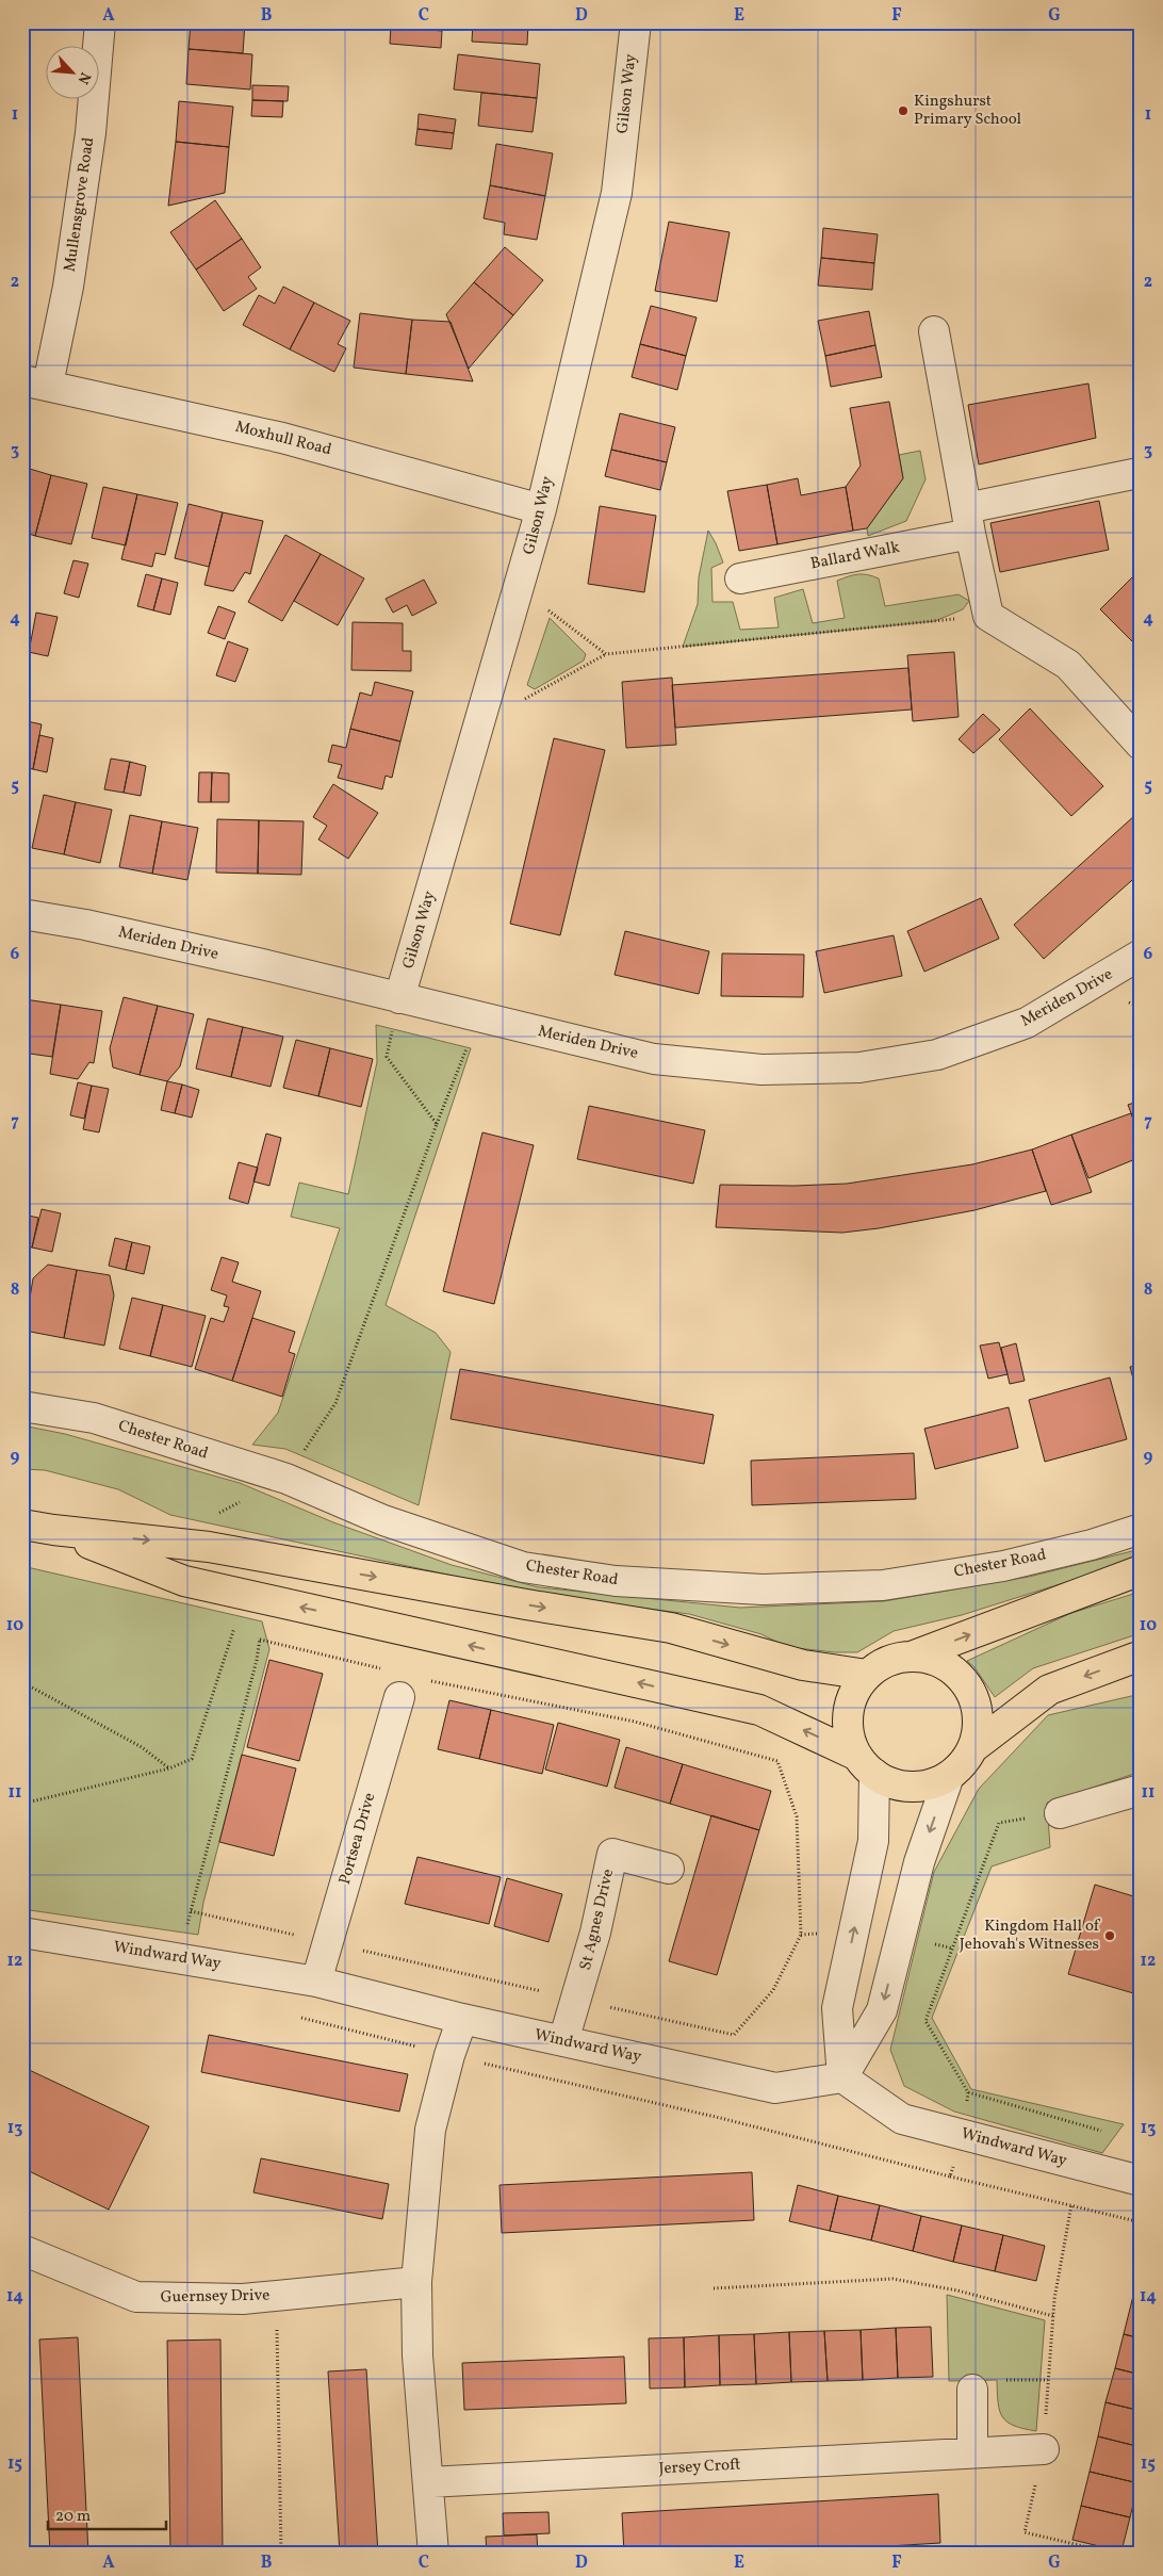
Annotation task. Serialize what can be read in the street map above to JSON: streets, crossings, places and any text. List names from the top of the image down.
{
  "streets": {
    "street": [
      "Gilson Way",
      "Mullensgrove Road",
      "Moxhull Road",
      "Ballard Walk",
      "Meriden Drive",
      "Chester Road",
      "Portsea Drive",
      "St Agnes Drive",
      "Windward Way",
      "Guernsey Drive",
      "Jersey Croft"
    ]
  },
  "crossings": [
    ["Gilson Way", "Moxhull Road"],
    ["Gilson Way", "Meriden Drive"],
    ["Mullensgrove Road", "Moxhull Road"],
    ["Portsea Drive", "Windward Way"],
    ["St Agnes Drive", "Windward Way"]
  ],
  "places": ["Kingshurst Primary School", "Kingdom Hall of Jehovah's Witnesses"],
  "scale_bar": "20 m",
  "north": "bottom right",
  "grid": {
    "columns": [
      "A",
      "B",
      "C",
      "D",
      "E",
      "F",
      "G"
    ],
    "rows": [
      "1",
      "2",
      "3",
      "4",
      "5",
      "6",
      "7",
      "8",
      "9",
      "10",
      "11",
      "12",
      "13",
      "14",
      "15"
    ]
  }
}
